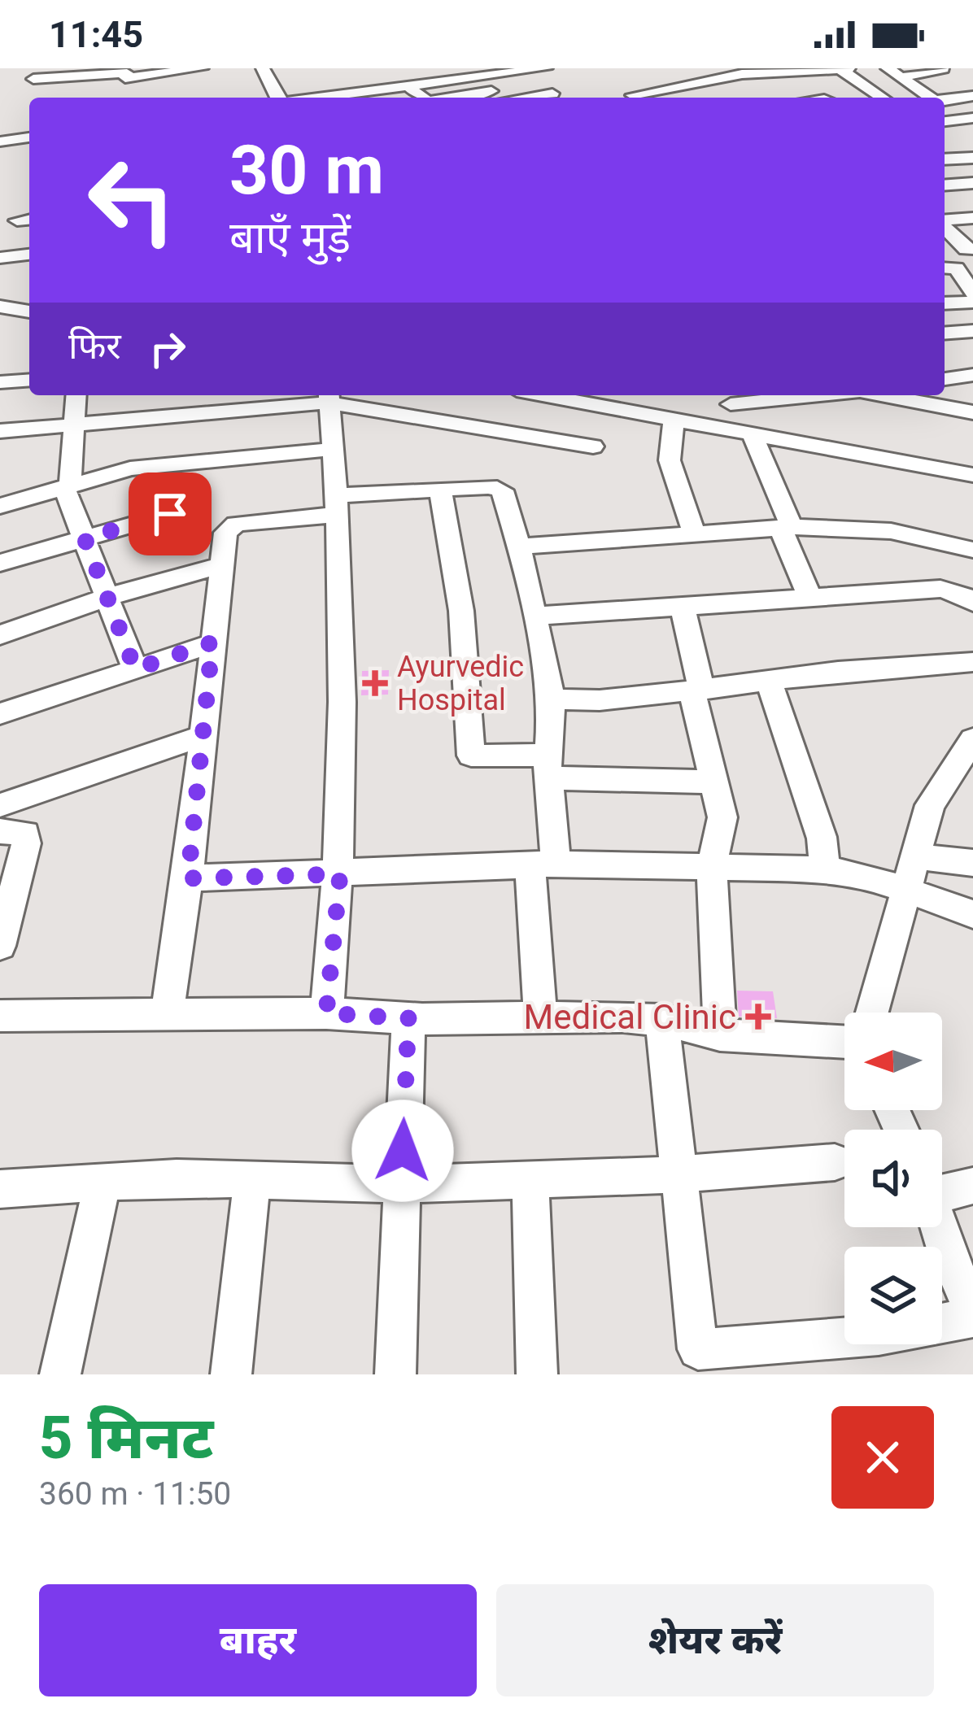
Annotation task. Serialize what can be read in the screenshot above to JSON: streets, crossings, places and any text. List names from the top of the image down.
{
  "places": {
    "health": ["Ayurvedic Hospital", "Medical Clinic"]
  },
  "north": "left",
  "page": {
    "status": "11:45",
    "turn": ["30 m", "बाएँ मुड़ें"],
    "then": "फिर",
    "heading": ["5 मिनट", "360 m · 11:50"],
    "buttons": ["बाहर", "शेयर करें"]
  }
}
